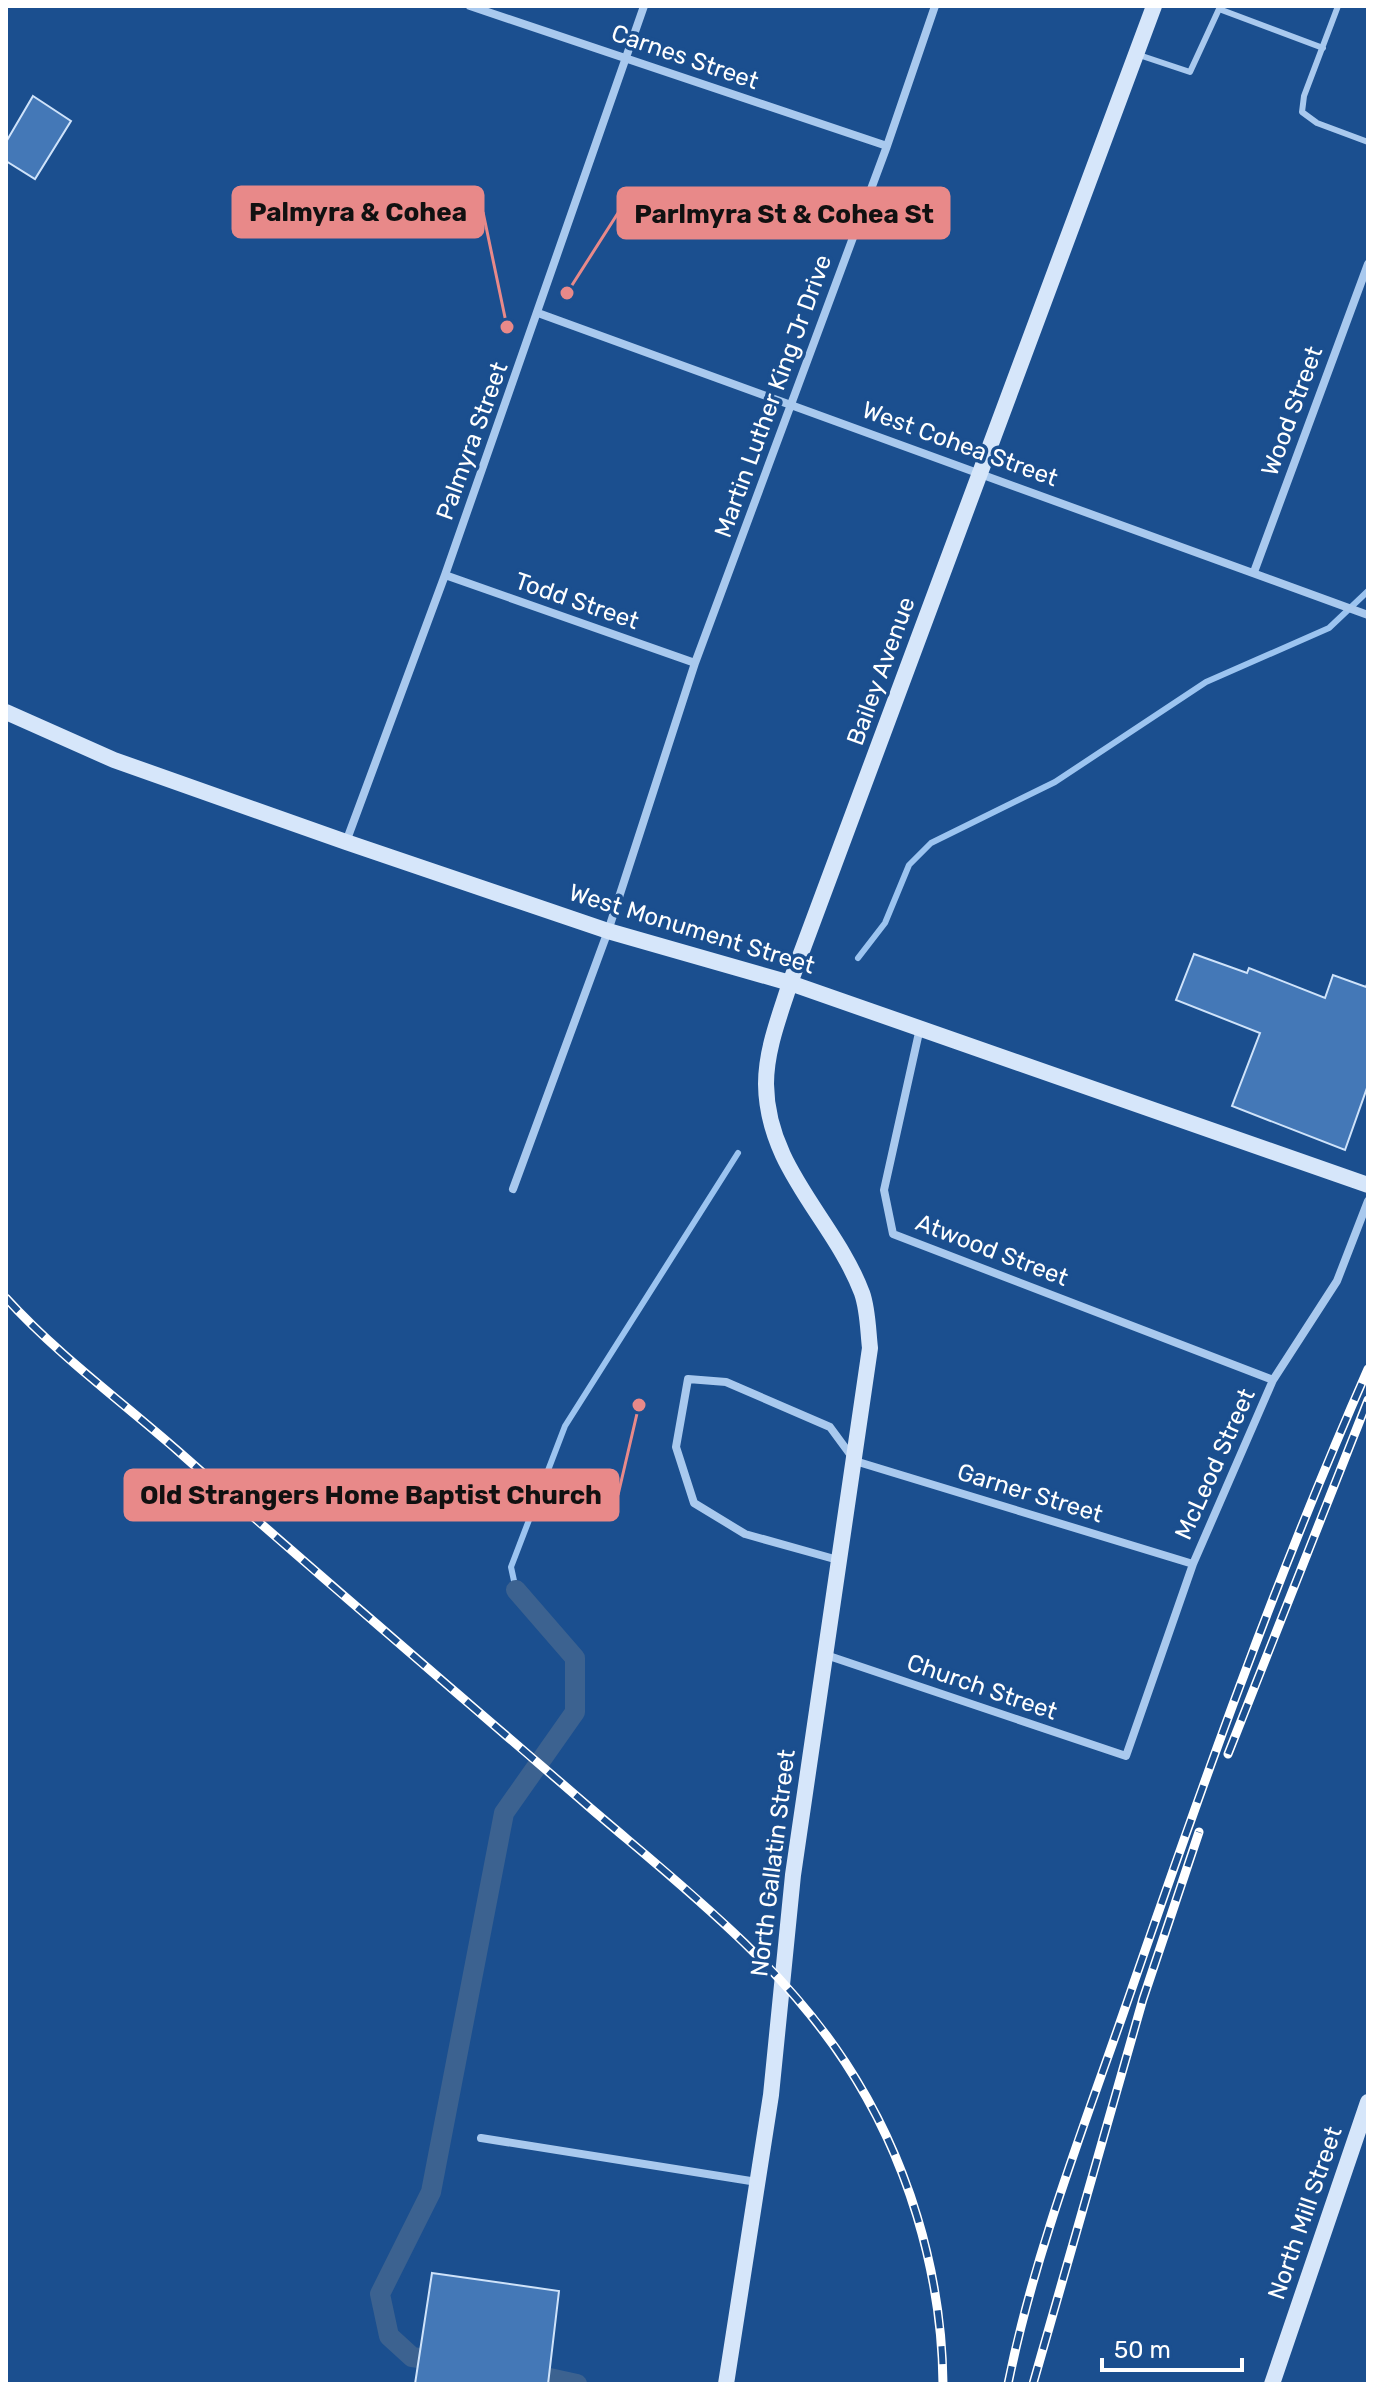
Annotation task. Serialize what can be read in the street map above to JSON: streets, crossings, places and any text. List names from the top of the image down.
{
  "streets": {
    "main road": [
      "Bailey Avenue",
      "West Monument Street",
      "North Gallatin Street",
      "North Mill Street"
    ],
    "street": [
      "Carnes Street",
      "Martin Luther King Jr Drive",
      "Wood Street",
      "Palmyra Street",
      "West Cohea Street",
      "Todd Street",
      "Atwood Street",
      "McLeod Street",
      "Garner Street",
      "Church Street"
    ]
  },
  "crossings": [
    ["Carnes Street", "Martin Luther King Jr Drive"],
    ["Carnes Street", "Palmyra Street"],
    ["Martin Luther King Jr Drive", "West Cohea Street"],
    ["Martin Luther King Jr Drive", "Todd Street"],
    ["Martin Luther King Jr Drive", "West Monument Street"],
    ["Wood Street", "West Cohea Street"],
    ["Palmyra Street", "West Cohea Street"],
    ["Palmyra Street", "Todd Street"],
    ["Palmyra Street", "West Monument Street"],
    ["West Cohea Street", "Bailey Avenue"],
    ["Bailey Avenue", "West Monument Street"],
    ["Bailey Avenue", "North Gallatin Street"],
    ["West Monument Street", "Atwood Street"],
    ["Atwood Street", "McLeod Street"],
    ["McLeod Street", "Garner Street"],
    ["McLeod Street", "Church Street"],
    ["Garner Street", "North Gallatin Street"],
    ["Church Street", "North Gallatin Street"]
  ],
  "places": ["Parlmyra St & Cohea St", "Palmyra & Cohea", "Old Strangers Home Baptist Church"],
  "scale_bar": "50 m"
}
